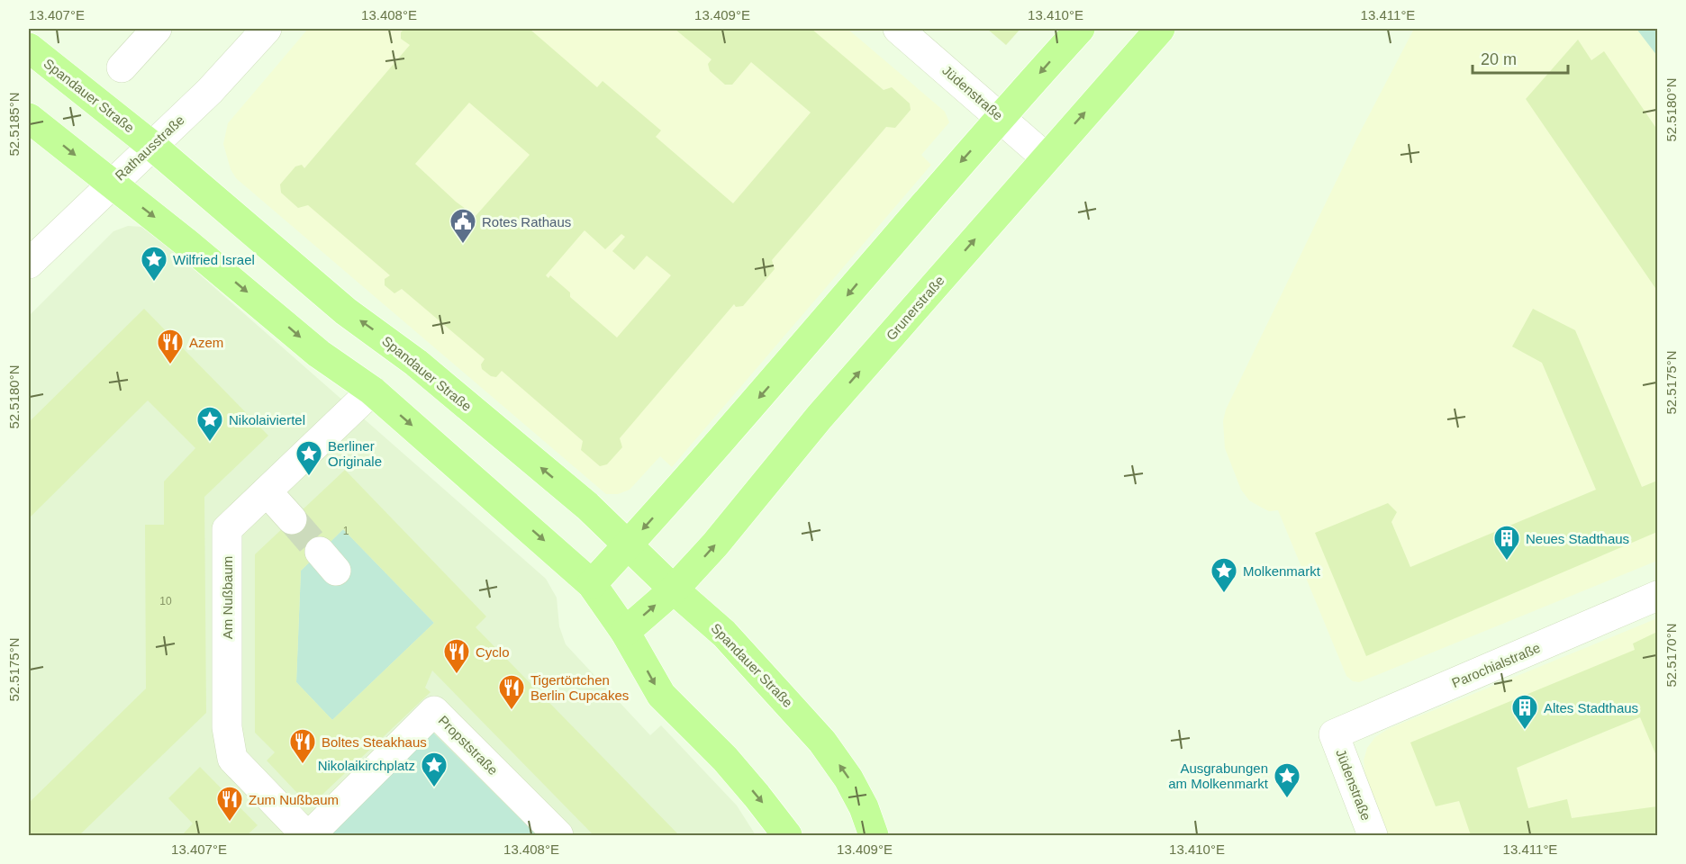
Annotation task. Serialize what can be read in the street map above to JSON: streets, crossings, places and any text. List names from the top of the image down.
{
  "streets": {
    "main road": ["Spandauer Straße", "Grunerstraße"],
    "street": [
      "Jüdenstraße",
      "Rathausstraße",
      "Am Nußbaum",
      "Parochialstraße",
      "Propststraße"
    ]
  },
  "crossings": [
    ["Jüdenstraße", "Grunerstraße"],
    ["Jüdenstraße", "Parochialstraße"],
    ["Spandauer Straße", "Rathausstraße"],
    ["Spandauer Straße", "Grunerstraße"],
    ["Am Nußbaum", "Propststraße"]
  ],
  "places": {
    "public building": ["Rotes Rathaus"],
    "place": [
      "Wilfried Israel",
      "Nikolaiviertel",
      "Berliner Originale",
      "Molkenmarkt",
      "Nikolaikirchplatz",
      "Ausgrabungen am Molkenmarkt"
    ],
    "restaurant": [
      "Azem",
      "Cyclo",
      "Tigertörtchen Berlin Cupcakes",
      "Boltes Steakhaus",
      "Zum Nußbaum"
    ],
    "building": ["Neues Stadthaus", "Altes Stadthaus"]
  },
  "house_numbers": ["1", "10"],
  "scale_bar": "20 m",
  "coordinates": [
    "13.407°E",
    "13.408°E",
    "13.409°E",
    "13.410°E",
    "13.411°E",
    "52.5180°N",
    "52.5185°N",
    "52.5175°N",
    "52.5170°N"
  ]
}
